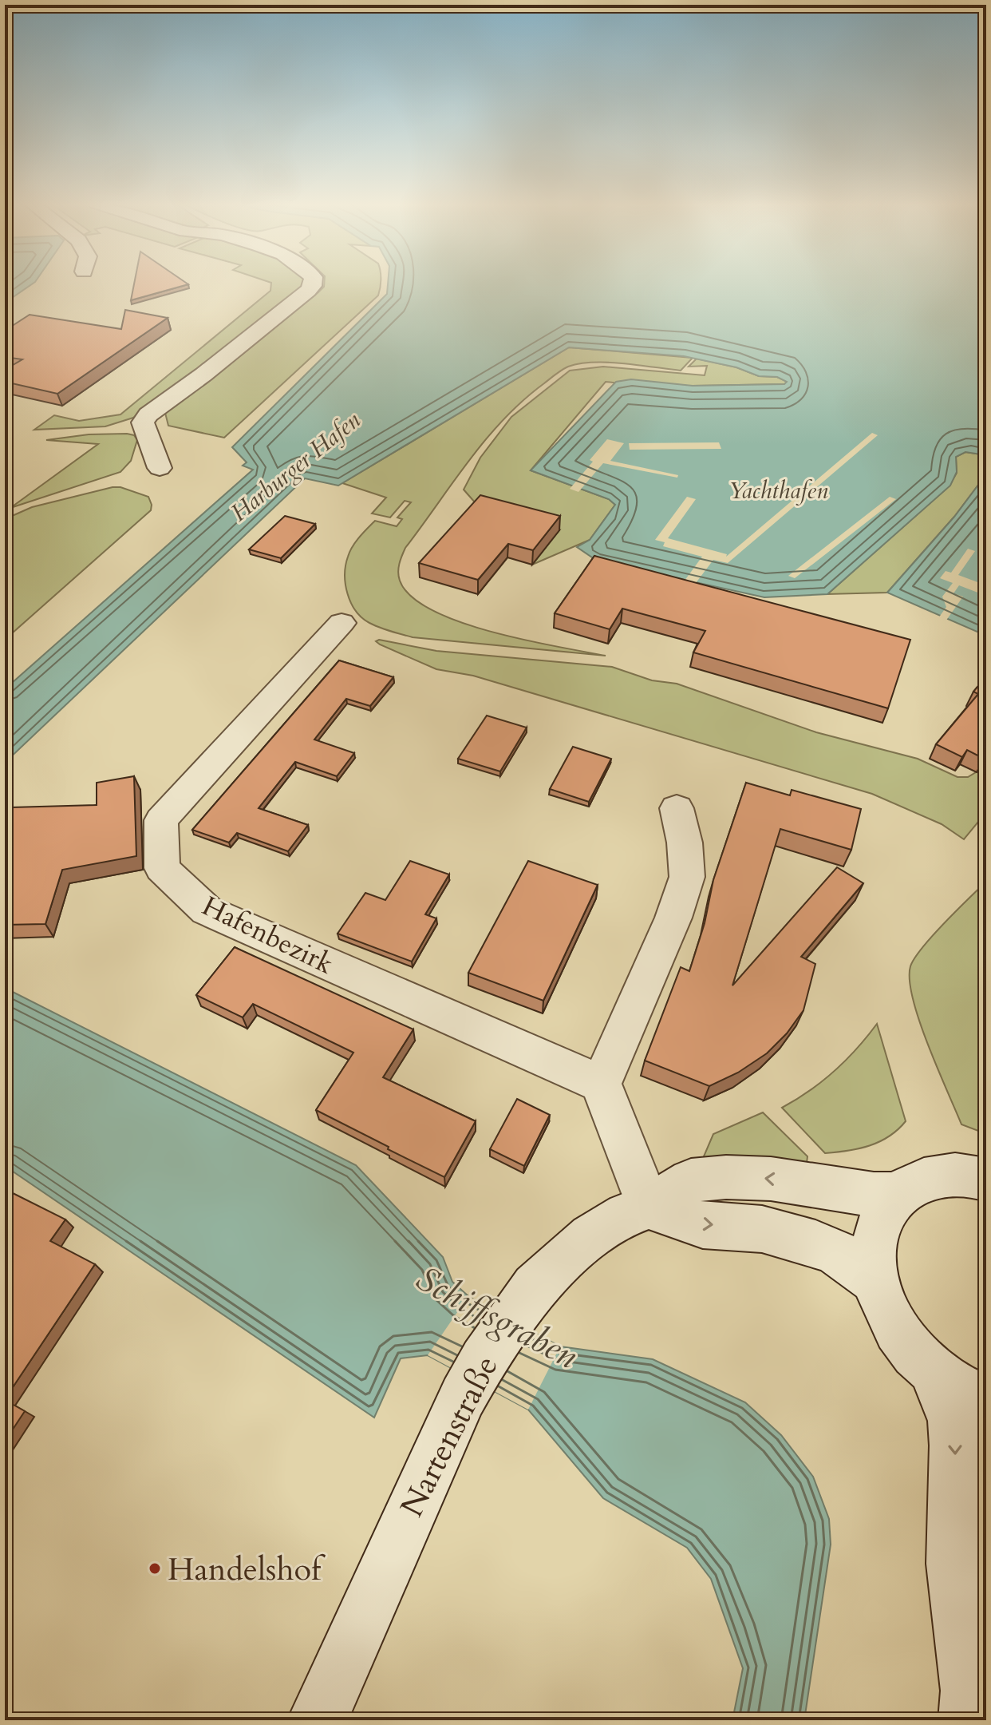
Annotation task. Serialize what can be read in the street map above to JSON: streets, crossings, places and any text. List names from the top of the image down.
{
  "streets": {
    "street": ["Hafenbezirk", "Nartenstraße"]
  },
  "water": ["Harburger Hafen", "Yachthafen", "Schiffsgraben"],
  "places": ["Handelshof"]
}
